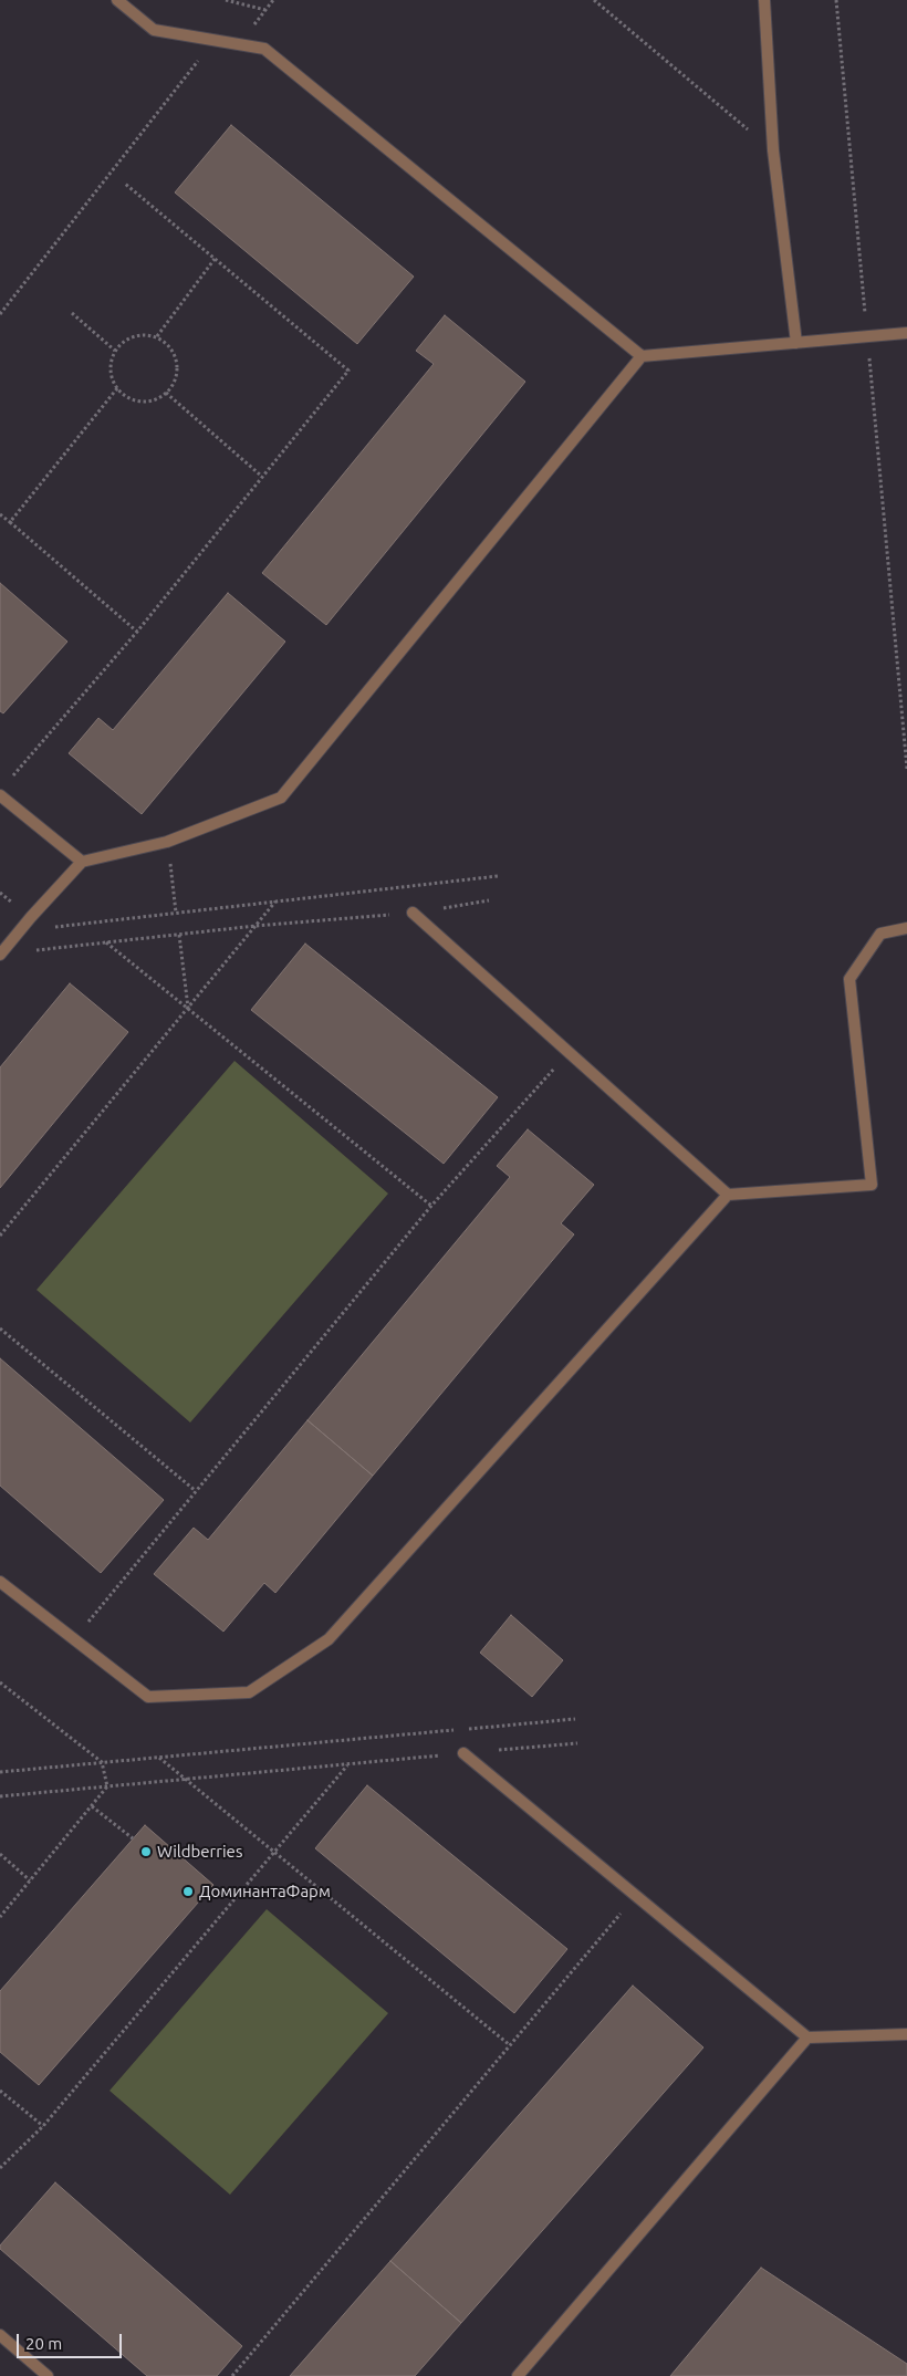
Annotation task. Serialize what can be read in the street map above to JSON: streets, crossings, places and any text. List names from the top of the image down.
{
  "places": ["Wildberries", "ДоминантаФарм"],
  "scale_bar": "20 m"
}
